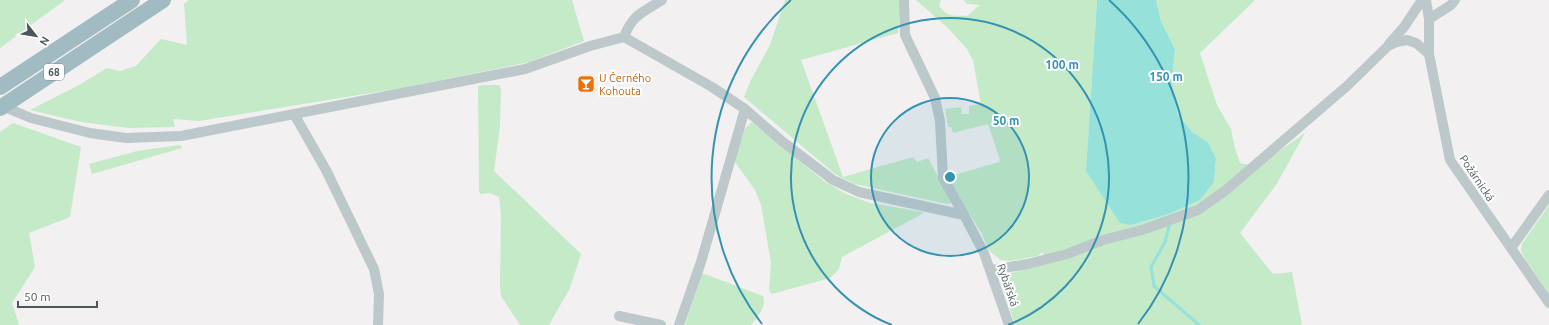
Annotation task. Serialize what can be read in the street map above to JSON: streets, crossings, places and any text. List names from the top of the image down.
{
  "streets": {
    "highway": ["68"],
    "street": ["Požárnická", "Rybářská"]
  },
  "places": {
    "bar": ["U Černého Kohouta"]
  },
  "scale_bar": "50 m",
  "north": "bottom right",
  "rings": ["100 m", "150 m", "50 m"]
}
